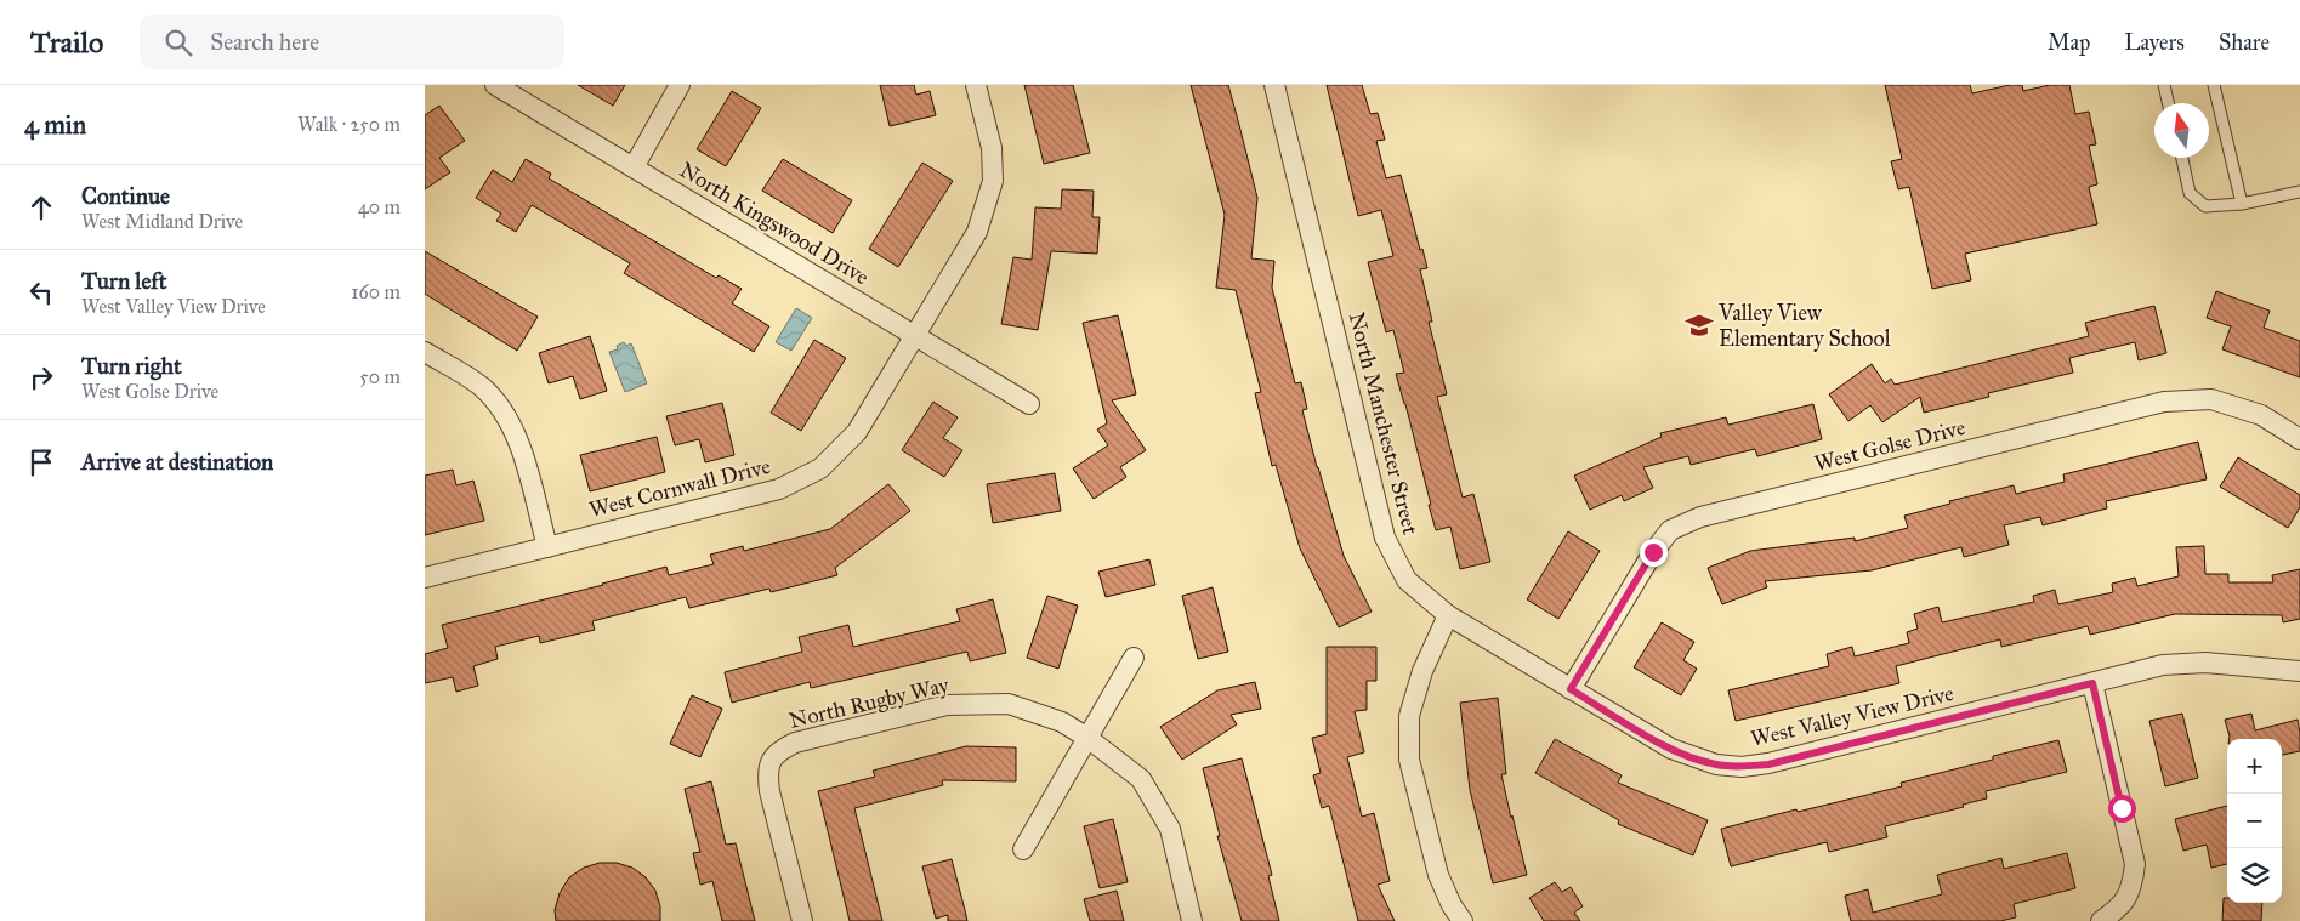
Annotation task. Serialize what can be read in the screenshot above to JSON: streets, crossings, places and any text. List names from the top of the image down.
{
  "streets": {
    "street": [
      "North Kingswood Drive",
      "North Manchester Street",
      "West Golse Drive",
      "West Cornwall Drive",
      "North Rugby Way",
      "West Valley View Drive"
    ]
  },
  "crossings": [
    ["North Kingswood Drive", "West Cornwall Drive"],
    ["North Manchester Street", "West Valley View Drive"],
    ["West Golse Drive", "West Valley View Drive"]
  ],
  "places": {
    "school or university": ["Valley View Elementary School"]
  },
  "north": "top",
  "page": {
    "header": "Trailo",
    "search": "Search here",
    "nav": ["Map", "Layers", "Share"],
    "heading": ["4 min", "Walk · 250 m"],
    "list": [
      ["Continue", "West Midland Drive", "40 m"],
      ["Turn left", "West Valley View Drive", "160 m"],
      ["Turn right", "West Golse Drive", "50 m"],
      "Arrive at destination"
    ],
    "map_buttons": ["+", "−"]
  }
}
